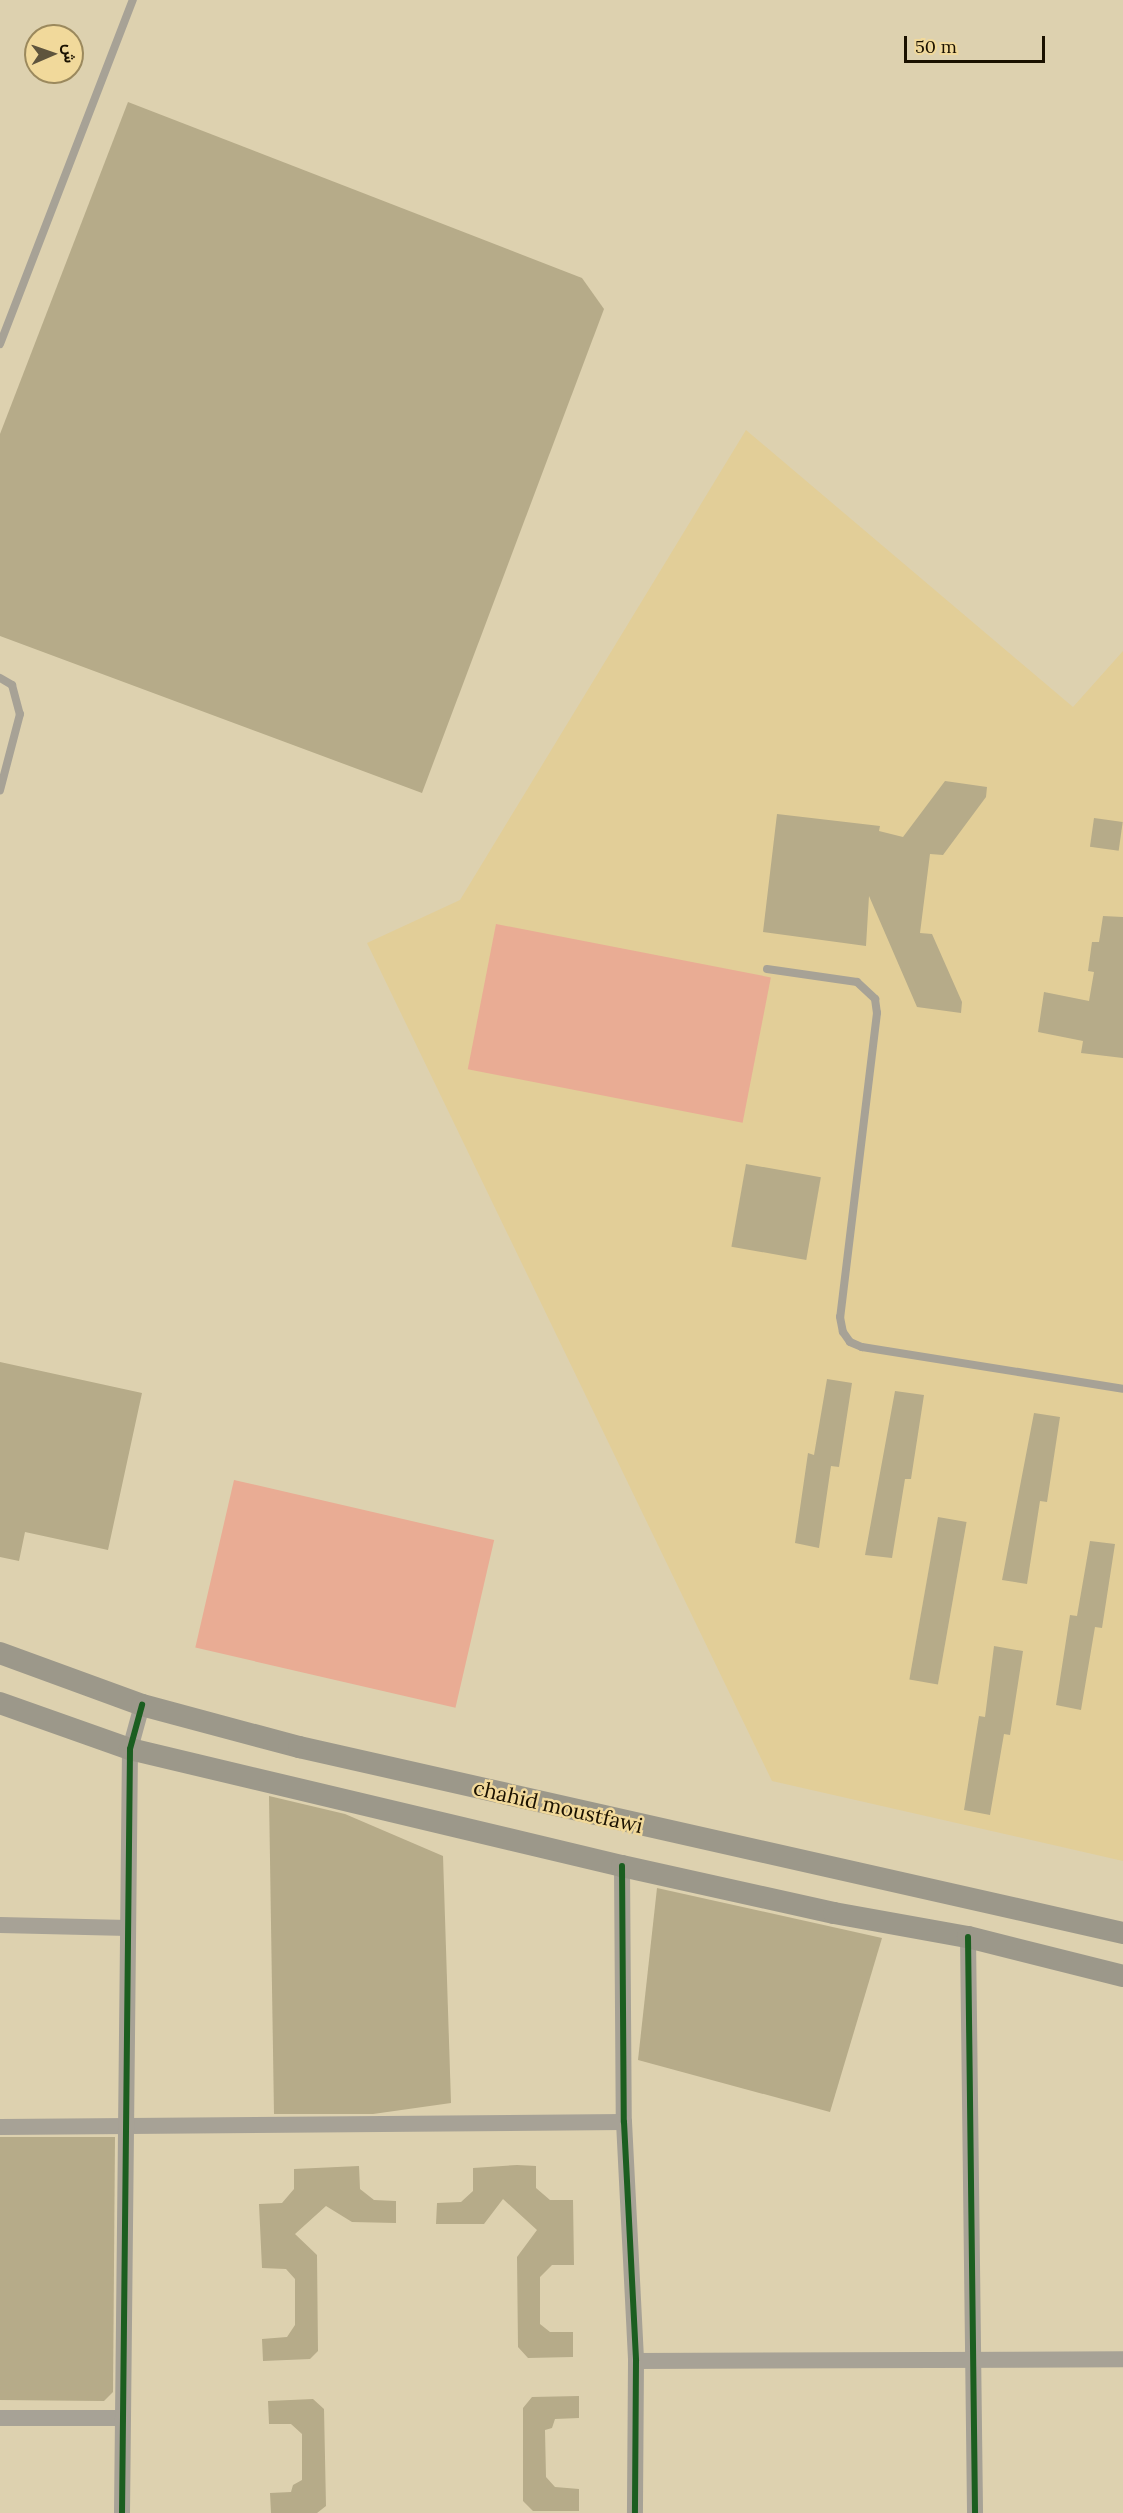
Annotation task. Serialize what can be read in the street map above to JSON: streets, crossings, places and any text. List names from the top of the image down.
{
  "streets": {
    "main road": ["chahid moustfawi"]
  },
  "scale_bar": "50 m",
  "north": "right"
}
